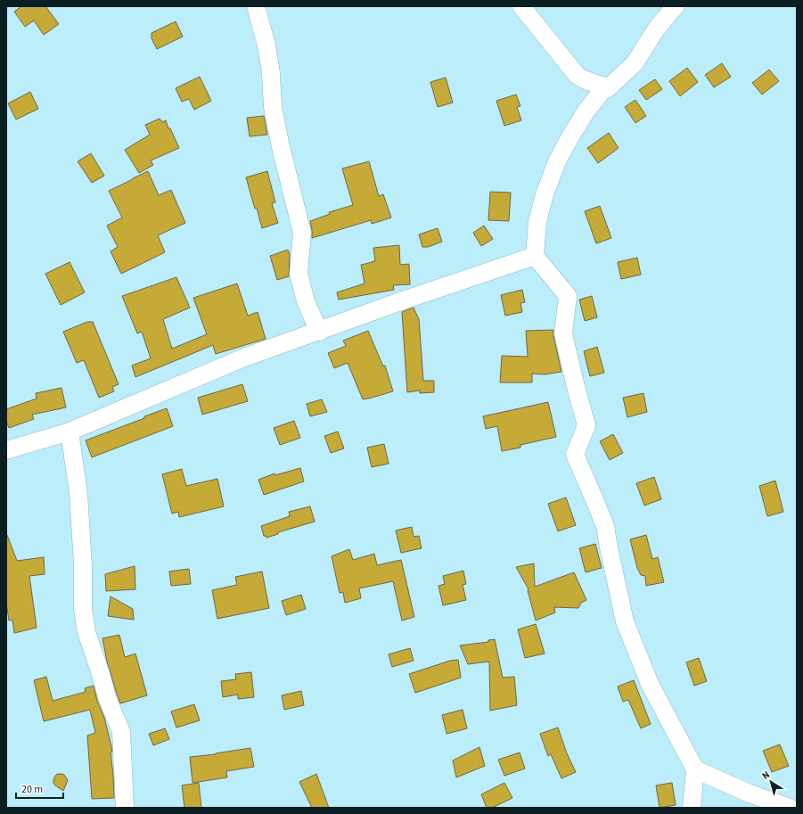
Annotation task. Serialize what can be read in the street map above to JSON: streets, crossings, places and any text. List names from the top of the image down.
{
  "scale_bar": "20 m",
  "north": "top left"
}
